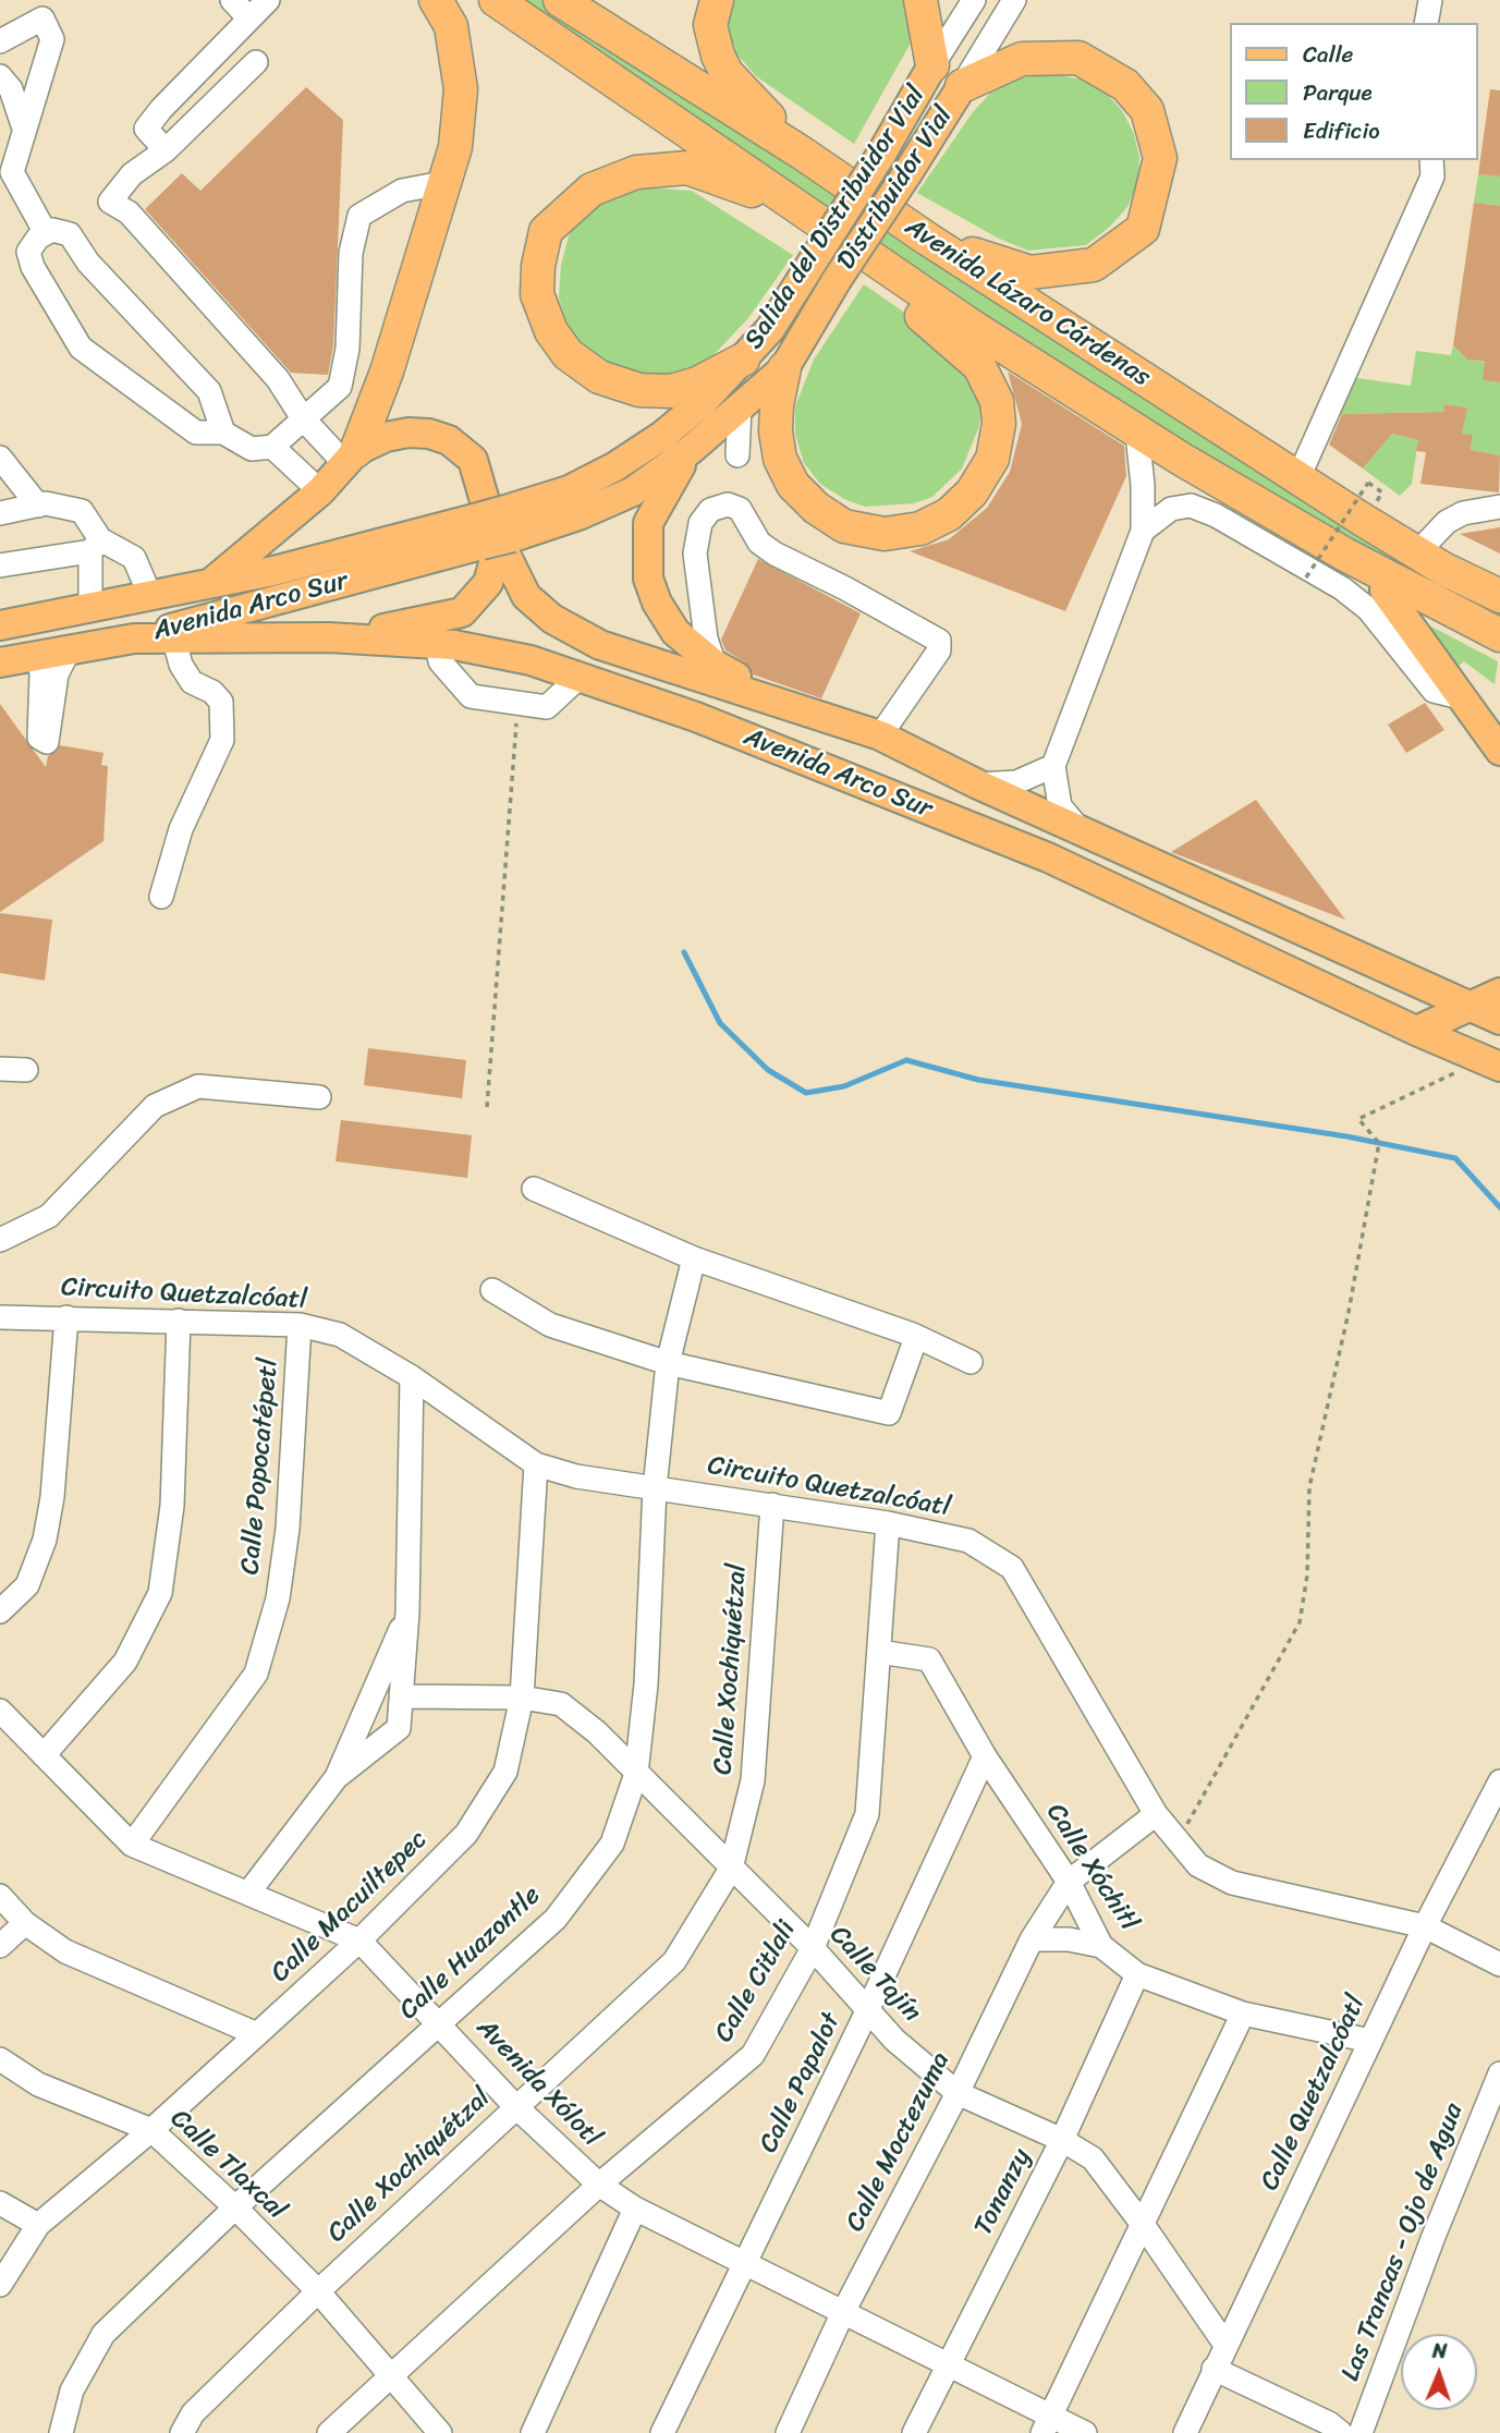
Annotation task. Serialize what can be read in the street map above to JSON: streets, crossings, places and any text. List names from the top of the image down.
{
  "streets": {
    "highway": ["Avenida Lázaro Cárdenas"],
    "main road": ["Distribuidor Vial", "Salida del Distribuidor Vial", "Avenida Arco Sur"],
    "street": [
      "Circuito Quetzalcóatl",
      "Calle Popocatépetl",
      "Calle Xochiquétzal",
      "Calle Xóchitl",
      "Calle Macuiltepec",
      "Calle Huazontle",
      "Calle Tajín",
      "Calle Citlali",
      "Avenida Xólotl",
      "Calle Papalot",
      "Calle Quetzalcóatl",
      "Calle Moctezuma",
      "Calle Tlaxcal",
      "Tonanzy",
      "Las Trancas - Ojo de Agua"
    ]
  },
  "crossings": [
    ["Distribuidor Vial", "Salida del Distribuidor Vial"],
    ["Distribuidor Vial", "Avenida Arco Sur"],
    ["Salida del Distribuidor Vial", "Avenida Arco Sur"],
    ["Circuito Quetzalcóatl", "Calle Popocatépetl"],
    ["Circuito Quetzalcóatl", "Calle Xochiquétzal"],
    ["Circuito Quetzalcóatl", "Calle Macuiltepec"],
    ["Circuito Quetzalcóatl", "Calle Huazontle"],
    ["Circuito Quetzalcóatl", "Calle Citlali"],
    ["Circuito Quetzalcóatl", "Calle Quetzalcóatl"],
    ["Circuito Quetzalcóatl", "Calle Moctezuma"],
    ["Calle Popocatépetl", "Avenida Xólotl"],
    ["Calle Xochiquétzal", "Calle Tajín"],
    ["Calle Xochiquétzal", "Avenida Xólotl"],
    ["Calle Xochiquétzal", "Calle Tlaxcal"],
    ["Calle Xóchitl", "Calle Citlali"],
    ["Calle Xóchitl", "Calle Papalot"],
    ["Calle Xóchitl", "Calle Quetzalcóatl"],
    ["Calle Xóchitl", "Calle Moctezuma"],
    ["Calle Xóchitl", "Tonanzy"],
    ["Calle Macuiltepec", "Calle Tajín"],
    ["Calle Macuiltepec", "Avenida Xólotl"],
    ["Calle Macuiltepec", "Calle Tlaxcal"],
    ["Calle Huazontle", "Calle Tajín"],
    ["Calle Huazontle", "Avenida Xólotl"],
    ["Calle Huazontle", "Calle Tlaxcal"],
    ["Calle Tajín", "Calle Citlali"],
    ["Calle Tajín", "Calle Papalot"],
    ["Calle Tajín", "Calle Quetzalcóatl"],
    ["Calle Tajín", "Calle Moctezuma"],
    ["Calle Tajín", "Tonanzy"],
    ["Calle Citlali", "Avenida Xólotl"],
    ["Calle Citlali", "Calle Tlaxcal"],
    ["Avenida Xólotl", "Calle Papalot"],
    ["Avenida Xólotl", "Calle Moctezuma"],
    ["Avenida Xólotl", "Tonanzy"]
  ],
  "legend": ["Calle", "Parque", "Edificio"],
  "north": "top"
}
